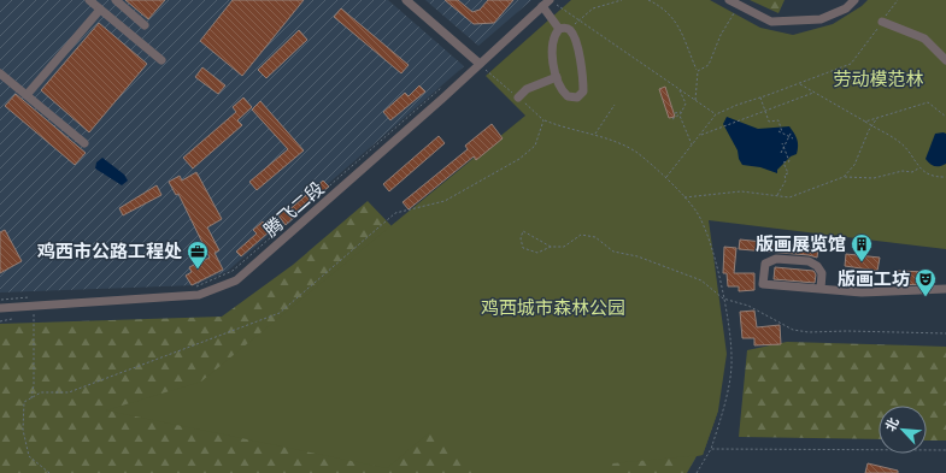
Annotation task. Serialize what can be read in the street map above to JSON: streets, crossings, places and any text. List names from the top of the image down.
{
  "streets": {
    "street": ["腾飞二段"]
  },
  "parks": ["劳动模范林", "鸡西城市森林公园"],
  "places": {
    "building": ["版画展览馆"],
    "office": ["鸡西市公路工程处"],
    "theatre": ["版画工坊"]
  },
  "north": "top left"
}
